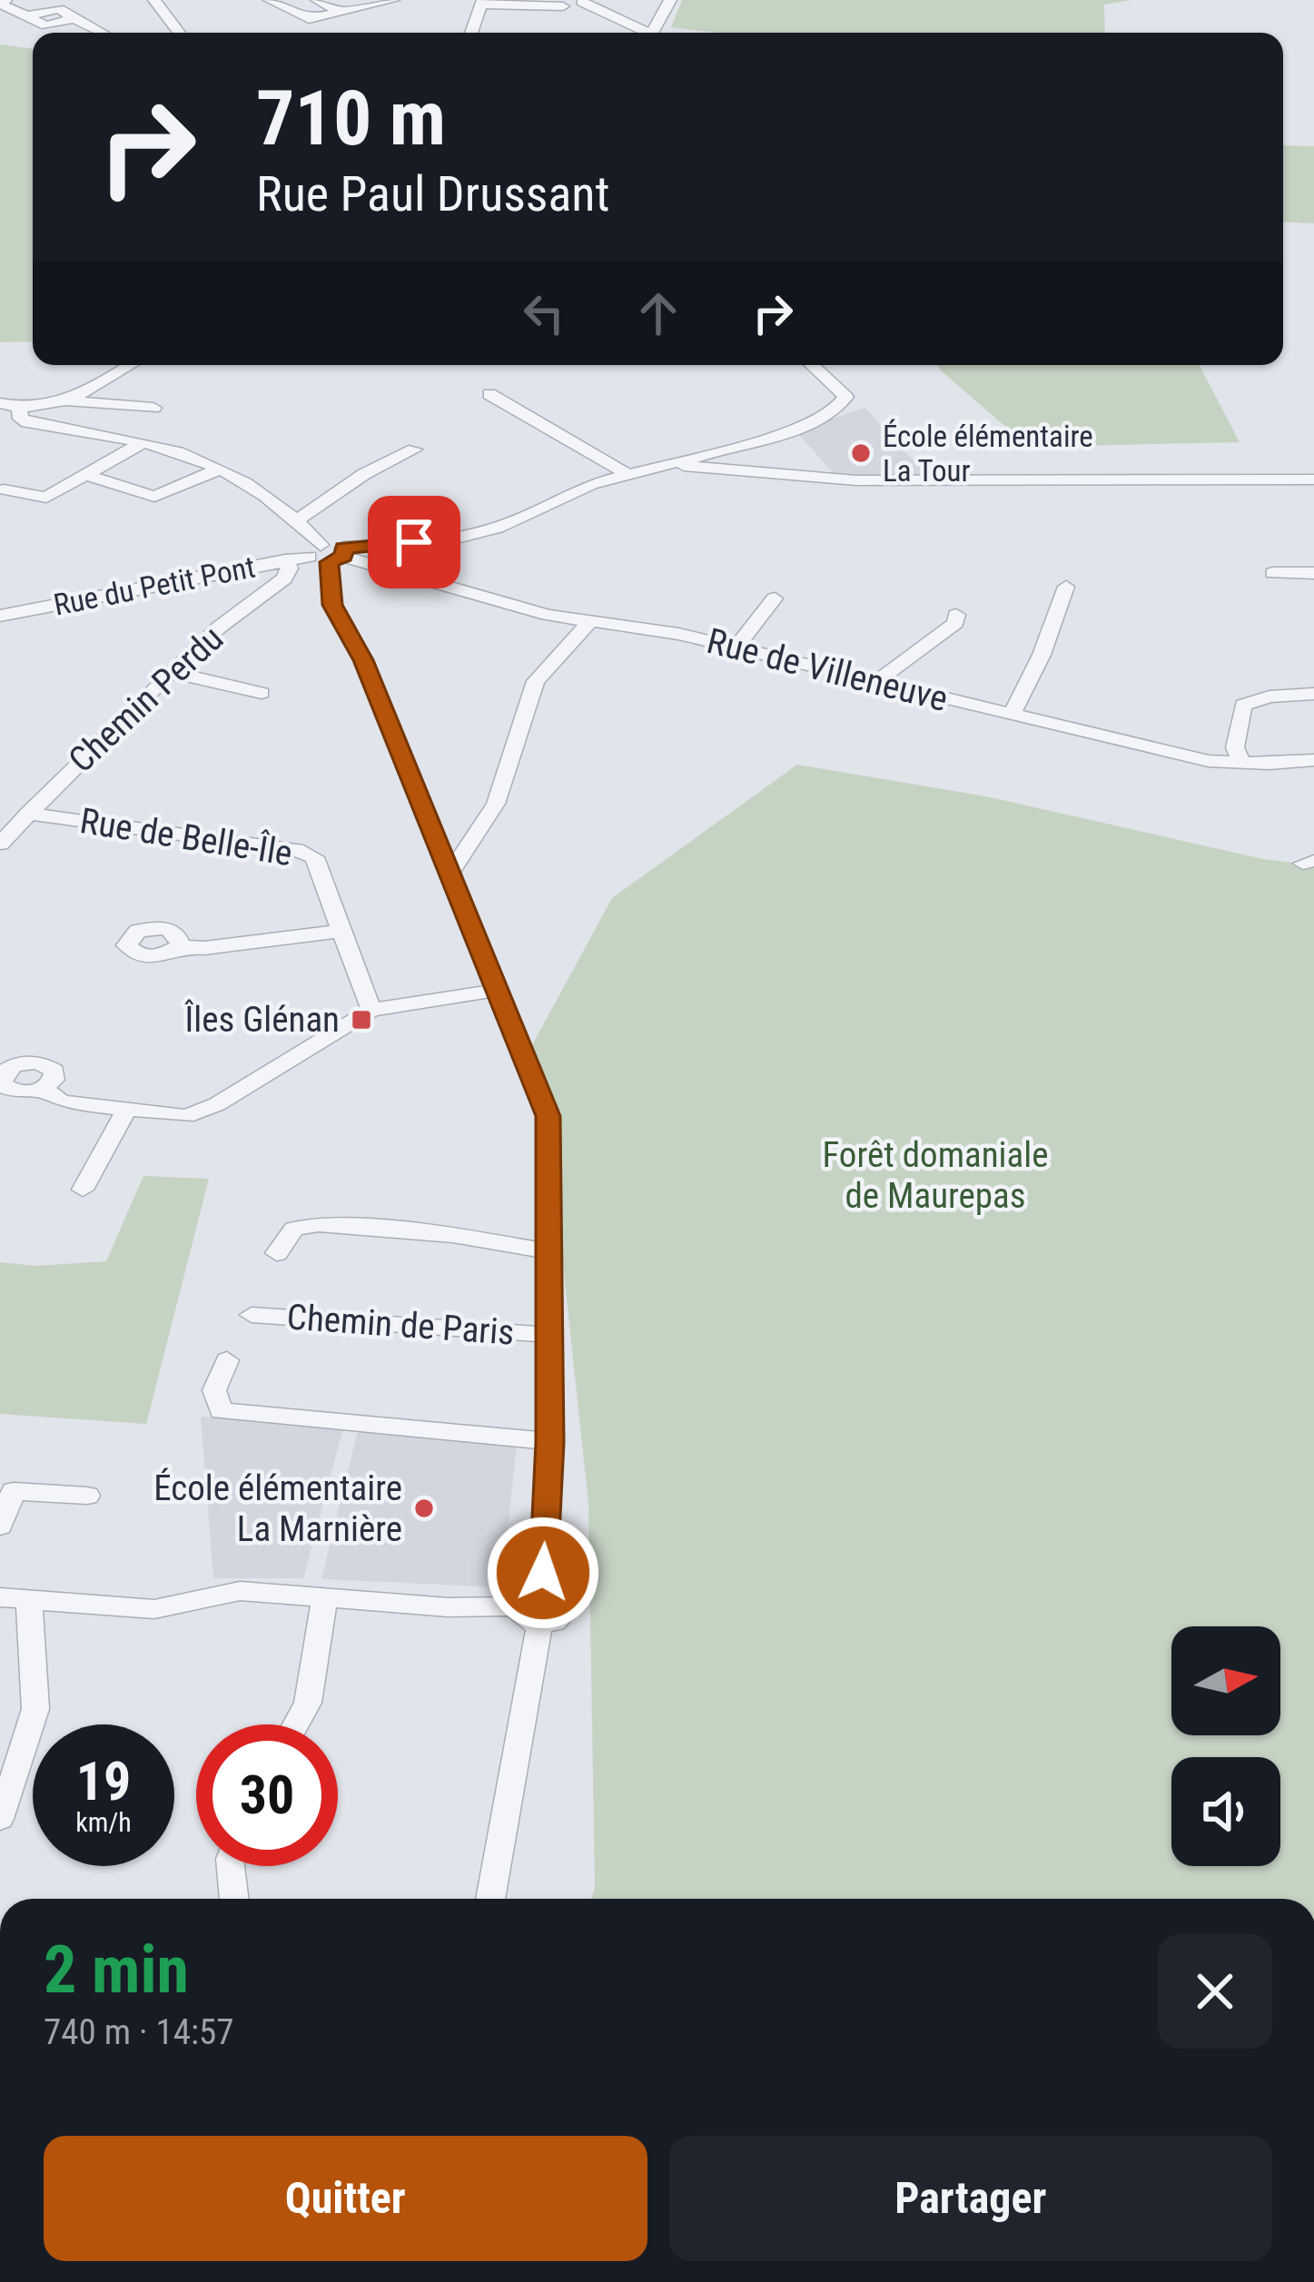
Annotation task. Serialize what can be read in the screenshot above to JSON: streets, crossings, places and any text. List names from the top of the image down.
{
  "streets": {
    "street": [
      "Rue du Petit Pont",
      "Rue de Villeneuve",
      "Chemin Perdu",
      "Rue de Belle-Île",
      "Chemin de Paris"
    ]
  },
  "crossings": [
    ["Rue du Petit Pont", "Rue de Villeneuve"],
    ["Rue du Petit Pont", "Chemin Perdu"],
    ["Rue du Petit Pont", "Chemin de Paris"],
    ["Rue de Villeneuve", "Chemin de Paris"],
    ["Chemin Perdu", "Rue de Belle-Île"]
  ],
  "parks": ["Forêt domaniale de Maurepas"],
  "places": {
    "other": ["École élémentaire La Tour", "École élémentaire La Marnière"],
    "transit": ["Îles Glénan"]
  },
  "north": "right",
  "page": {
    "turn": ["710 m", "Rue Paul Drussant"],
    "speed": "19 km/h",
    "limit": "30",
    "heading": ["2 min", "740 m · 14:57"],
    "buttons": ["Quitter", "Partager"]
  }
}
